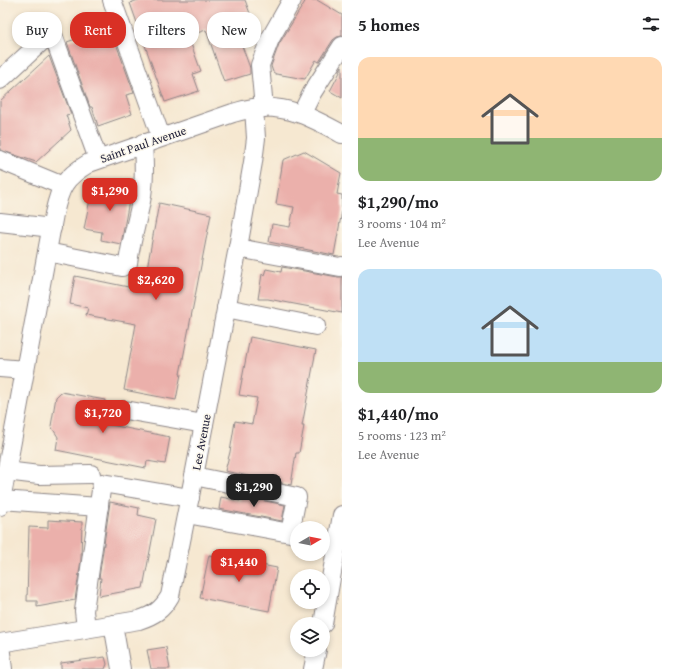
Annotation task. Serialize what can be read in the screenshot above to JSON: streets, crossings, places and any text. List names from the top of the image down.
{
  "streets": {
    "street": ["Saint Paul Avenue", "Lee Avenue"]
  },
  "crossings": [
    ["Saint Paul Avenue", "Lee Avenue"]
  ],
  "north": "right",
  "page": {
    "heading": "5 homes",
    "chip": [
      "Buy",
      "Rent",
      "Filters",
      "New"
    ],
    "list": [
      {
        "name": "$1,290/mo",
        "note": "3 rooms · 104 m² · Lee Avenue"
      },
      {
        "name": "$1,440/mo",
        "note": "5 rooms · 123 m² · Lee Avenue"
      }
    ],
    "price": [
      "$1,290",
      "$2,620",
      "$1,720",
      "$1,290",
      "$1,440"
    ]
  }
}
